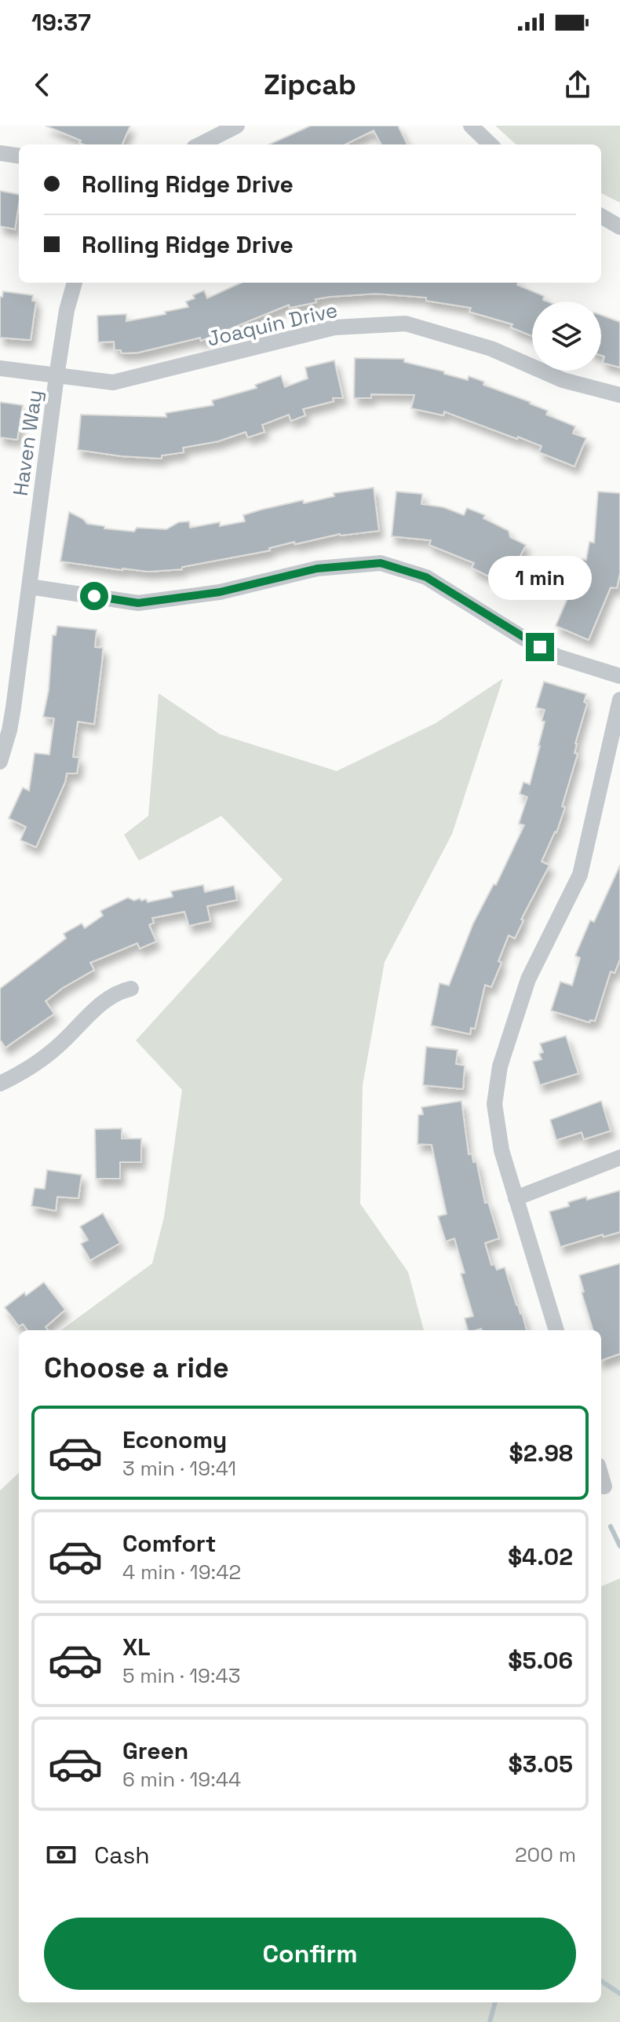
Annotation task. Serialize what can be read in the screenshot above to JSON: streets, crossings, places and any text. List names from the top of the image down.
{
  "streets": {
    "street": ["Joaquin Drive", "Haven Way"]
  },
  "crossings": [
    ["Joaquin Drive", "Haven Way"]
  ],
  "page": {
    "status": "19:37",
    "header": "Zipcab",
    "banner": ["Rolling Ridge Drive", "Rolling Ridge Drive"],
    "bubble": "1 min",
    "heading": "Choose a ride",
    "list": [
      {
        "name": "Economy",
        "note": "3 min · 19:41",
        "value": "$2.98"
      },
      {
        "name": "Comfort",
        "note": "4 min · 19:42",
        "value": "$4.02"
      },
      {
        "name": "XL",
        "note": "5 min · 19:43",
        "value": "$5.06"
      },
      {
        "name": "Green",
        "note": "6 min · 19:44",
        "value": "$3.05"
      }
    ],
    "pay": ["Cash", "200 m"],
    "buttons": "Confirm"
  }
}
